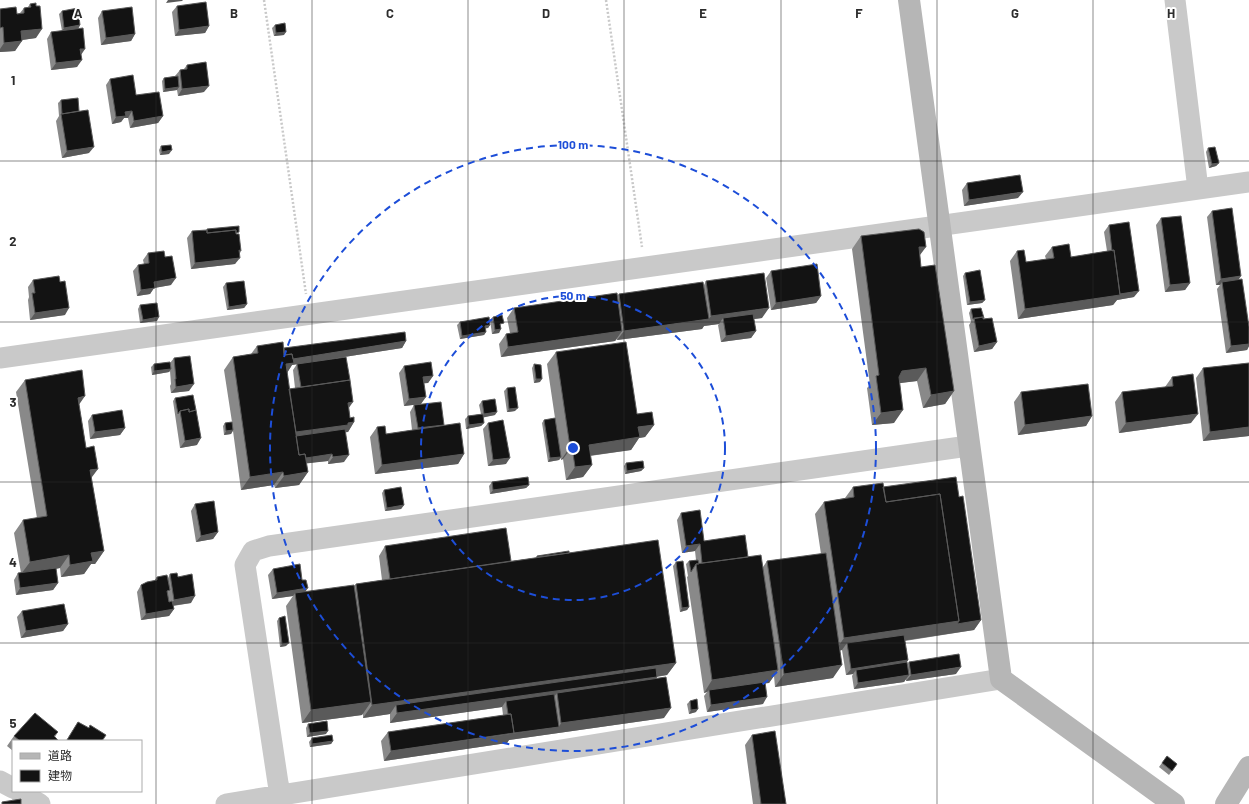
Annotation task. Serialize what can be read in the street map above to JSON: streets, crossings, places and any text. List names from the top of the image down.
{
  "legend": ["道路", "建物"],
  "grid": {
    "columns": [
      "A",
      "B",
      "C",
      "D",
      "E",
      "F",
      "G",
      "H"
    ],
    "rows": [
      "1",
      "2",
      "3",
      "4",
      "5"
    ]
  },
  "rings": ["100 m", "50 m"]
}
